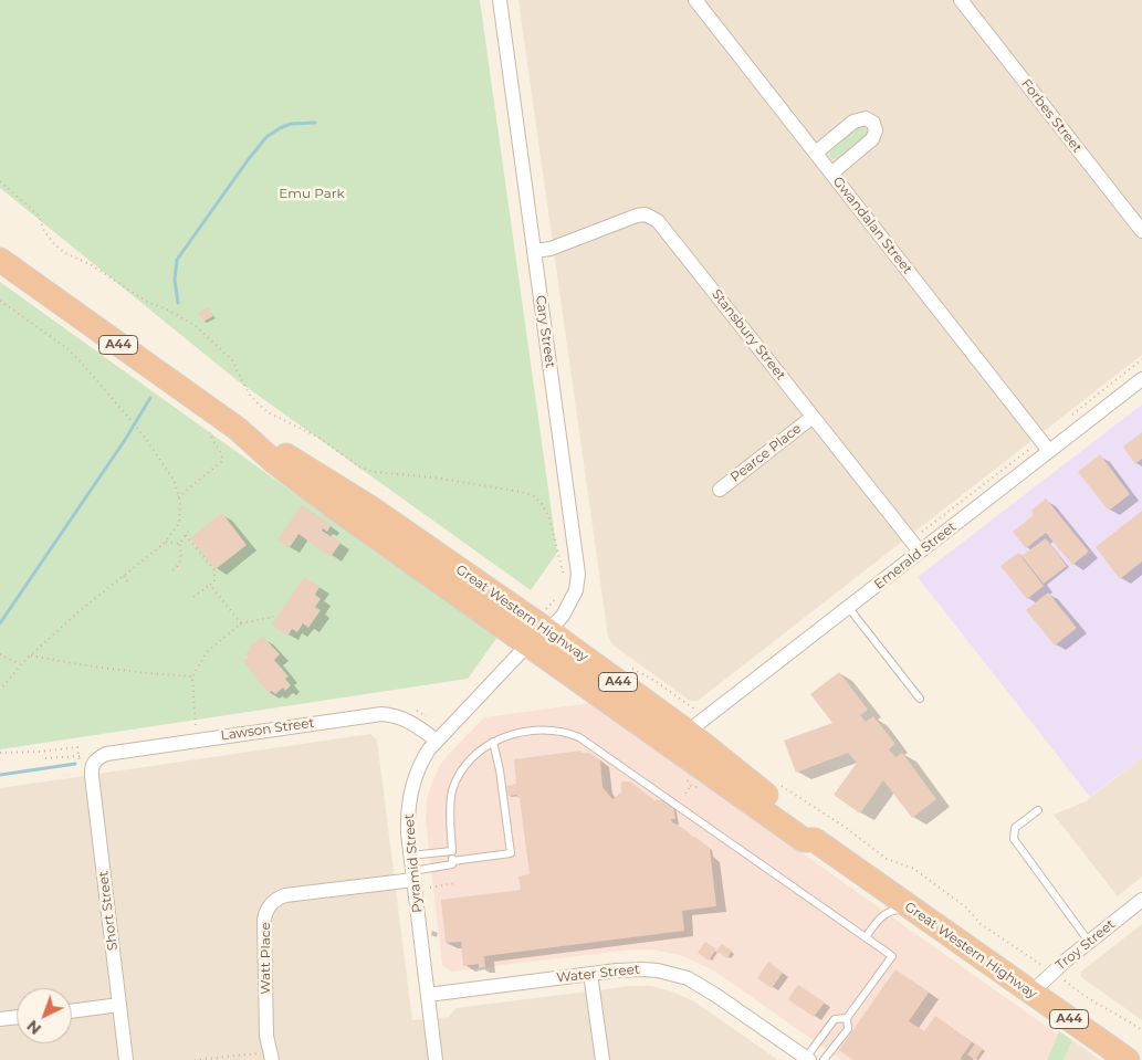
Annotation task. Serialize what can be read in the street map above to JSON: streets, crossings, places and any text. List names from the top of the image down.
{
  "streets": {
    "highway": ["A44", "Great Western Highway"],
    "street": [
      "Forbes Street",
      "Gwandalan Street",
      "Cary Street",
      "Stansbury Street",
      "Pearce Place",
      "Emerald Street",
      "Lawson Street",
      "Pyramid Street",
      "Short Street",
      "Troy Street",
      "Watt Place",
      "Water Street"
    ]
  },
  "crossings": [
    ["Gwandalan Street", "Emerald Street"],
    ["Cary Street", "Stansbury Street"],
    ["Cary Street", "Great Western Highway"],
    ["Cary Street", "Pyramid Street"],
    ["Stansbury Street", "Pearce Place"],
    ["Stansbury Street", "Emerald Street"],
    ["Emerald Street", "Great Western Highway"],
    ["Great Western Highway", "Pyramid Street"],
    ["Great Western Highway", "Troy Street"],
    ["Lawson Street", "Pyramid Street"],
    ["Lawson Street", "Short Street"],
    ["Pyramid Street", "Watt Place"],
    ["Pyramid Street", "Water Street"]
  ],
  "parks": ["Emu Park"],
  "north": "bottom left"
}
